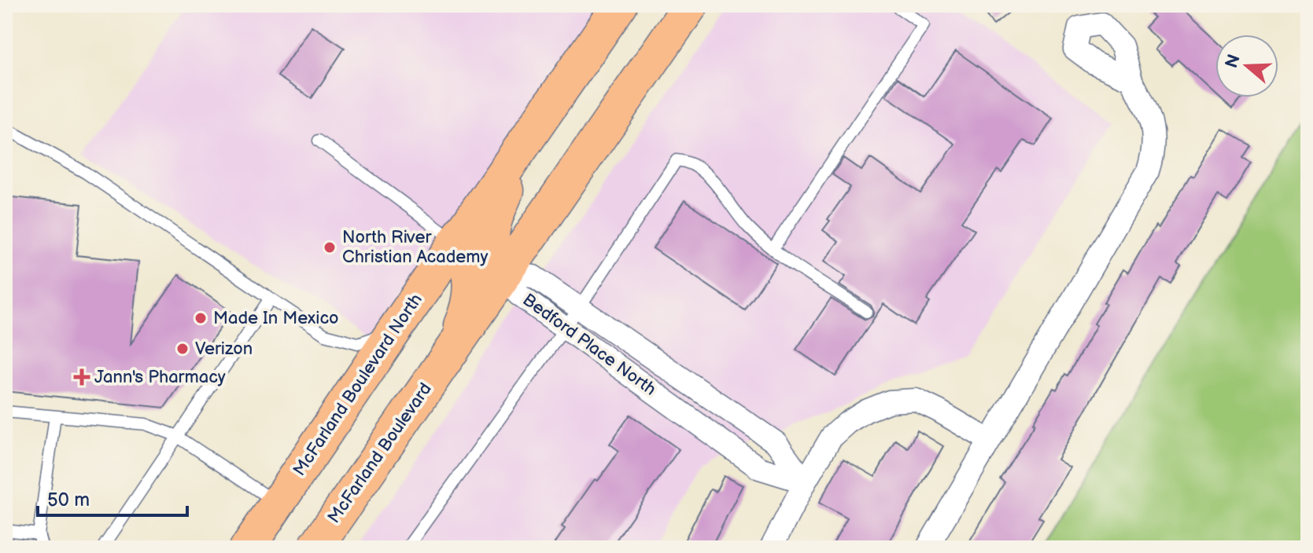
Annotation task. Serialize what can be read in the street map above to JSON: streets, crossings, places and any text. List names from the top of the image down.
{
  "streets": {
    "highway": ["McFarland Boulevard North", "McFarland Boulevard"],
    "street": ["Bedford Place North"]
  },
  "places": {
    "other": ["North River Christian Academy", "Made In Mexico", "Verizon"],
    "health": ["Jann's Pharmacy"]
  },
  "scale_bar": "50 m",
  "north": "left"
}
